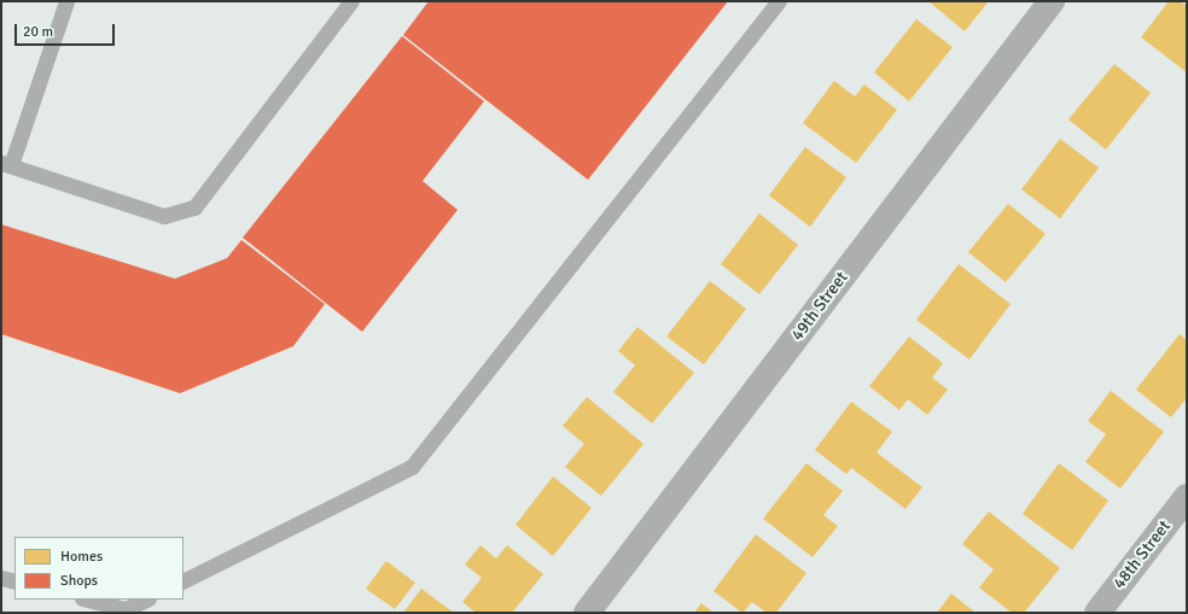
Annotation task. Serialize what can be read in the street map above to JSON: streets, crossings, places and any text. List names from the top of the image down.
{
  "streets": {
    "street": ["49th Street", "48th Street"]
  },
  "legend": ["Homes", "Shops"],
  "scale_bar": "20 m"
}
